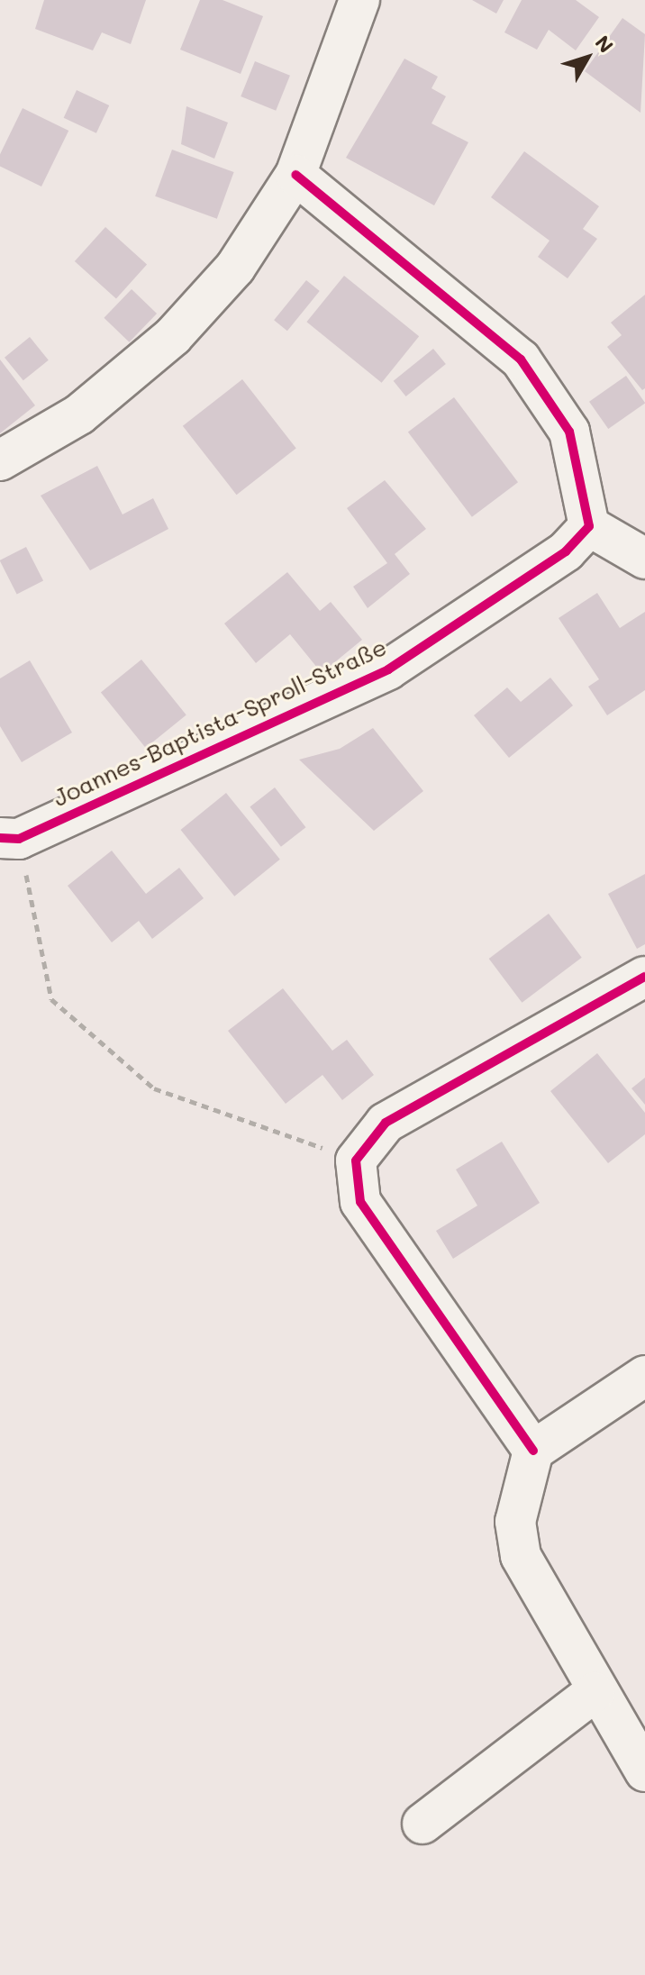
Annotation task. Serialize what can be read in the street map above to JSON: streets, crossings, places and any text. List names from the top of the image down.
{
  "streets": {
    "street": ["Joannes-Baptista-Sproll-Straße"]
  },
  "north": "top right"
}
